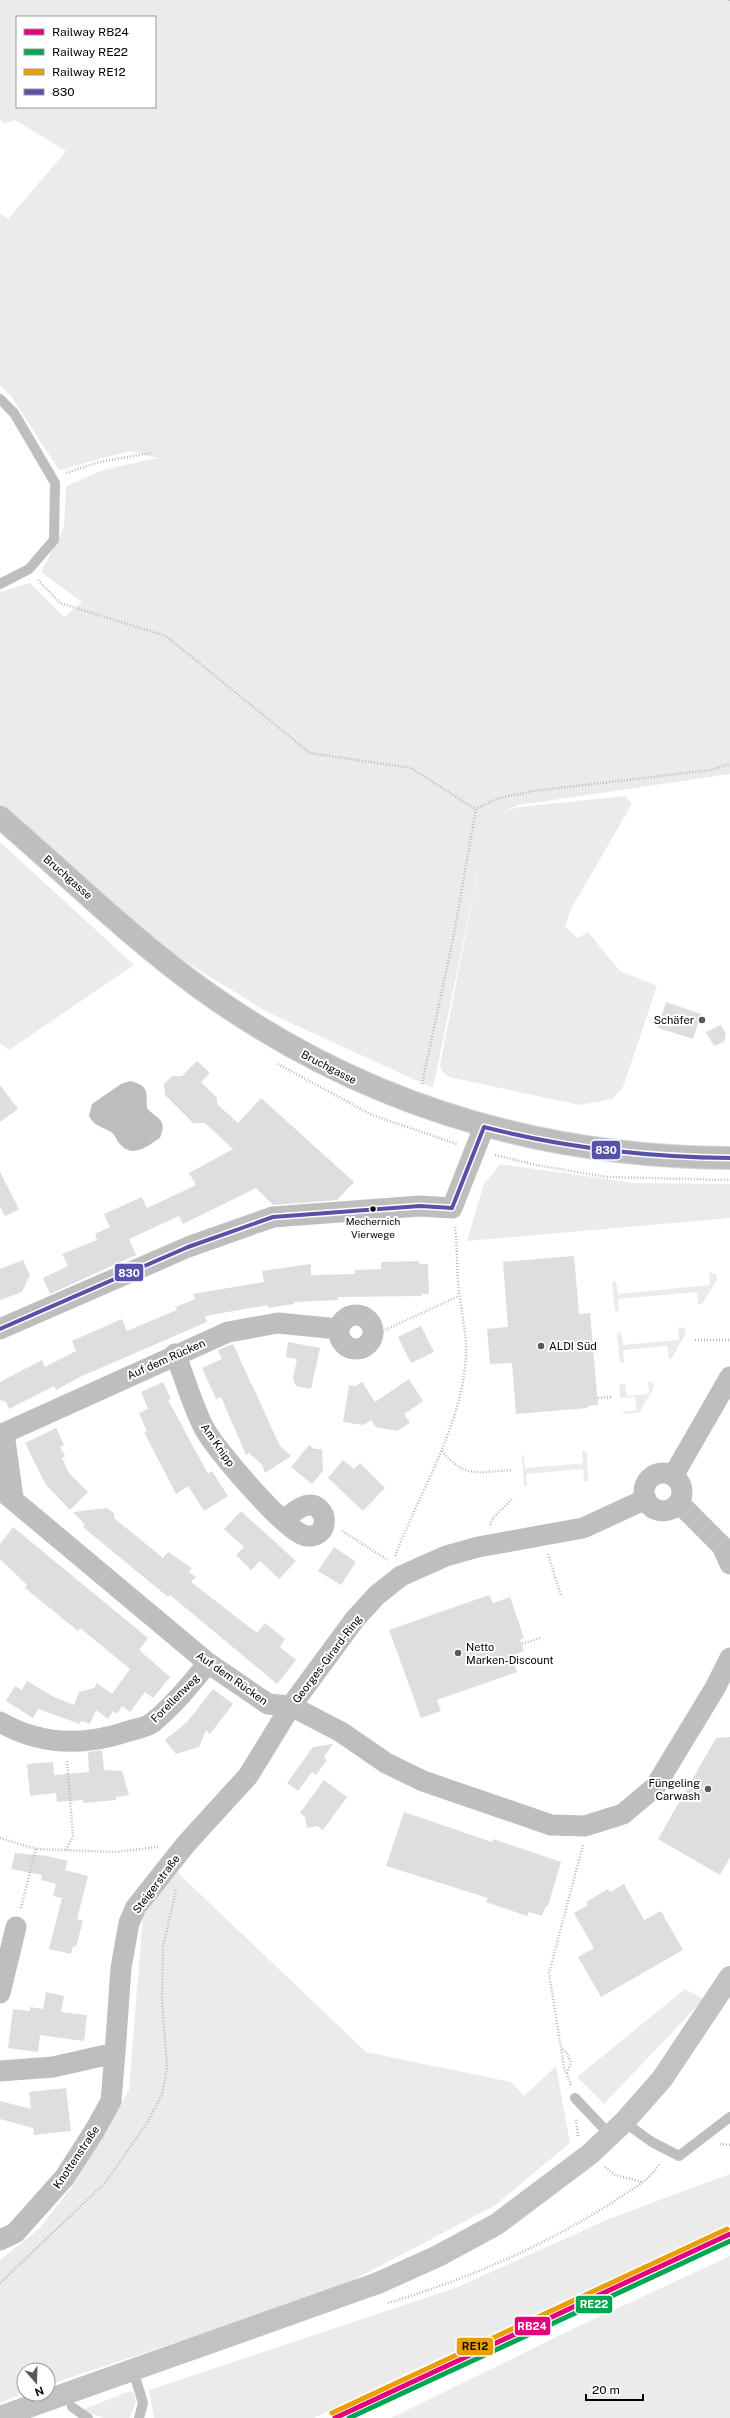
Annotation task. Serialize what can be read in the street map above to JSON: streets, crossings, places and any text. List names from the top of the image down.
{
  "streets": {
    "main road": ["Bruchgasse"],
    "street": [
      "Auf dem Rücken",
      "Am Knipp",
      "Georges-Girard-Ring",
      "Forellenweg",
      "Steigerstraße",
      "Knottenstraße"
    ]
  },
  "crossings": [
    ["Auf dem Rücken", "Am Knipp"],
    ["Auf dem Rücken", "Georges-Girard-Ring"],
    ["Auf dem Rücken", "Forellenweg"],
    ["Auf dem Rücken", "Steigerstraße"],
    ["Georges-Girard-Ring", "Steigerstraße"],
    ["Steigerstraße", "Knottenstraße"]
  ],
  "places": [
    "Schäfer",
    "Mechernich Vierwege",
    "ALDI Süd",
    "Netto Marken-Discount",
    "Füngeling Carwash"
  ],
  "lines": [
    "transit line 830",
    "rail line RE12",
    "rail line RB24",
    "rail line RE22"
  ],
  "legend": [
    "Railway RB24",
    "Railway RE22",
    "Railway RE12",
    "830"
  ],
  "scale_bar": "20 m",
  "north": "bottom"
}
